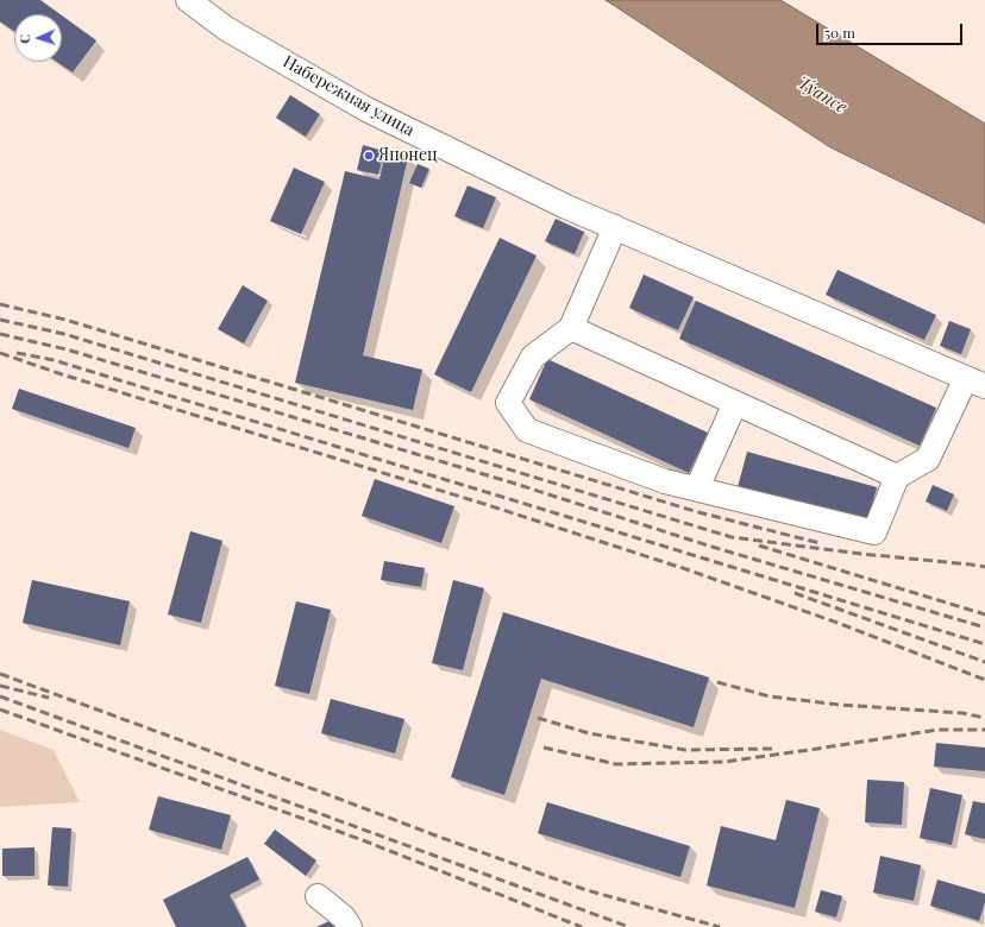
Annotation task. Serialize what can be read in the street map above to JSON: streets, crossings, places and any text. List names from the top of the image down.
{
  "streets": {
    "street": ["Набережная улица"]
  },
  "water": ["Туапсе"],
  "places": ["Японец"],
  "scale_bar": "50 m",
  "north": "left"
}
